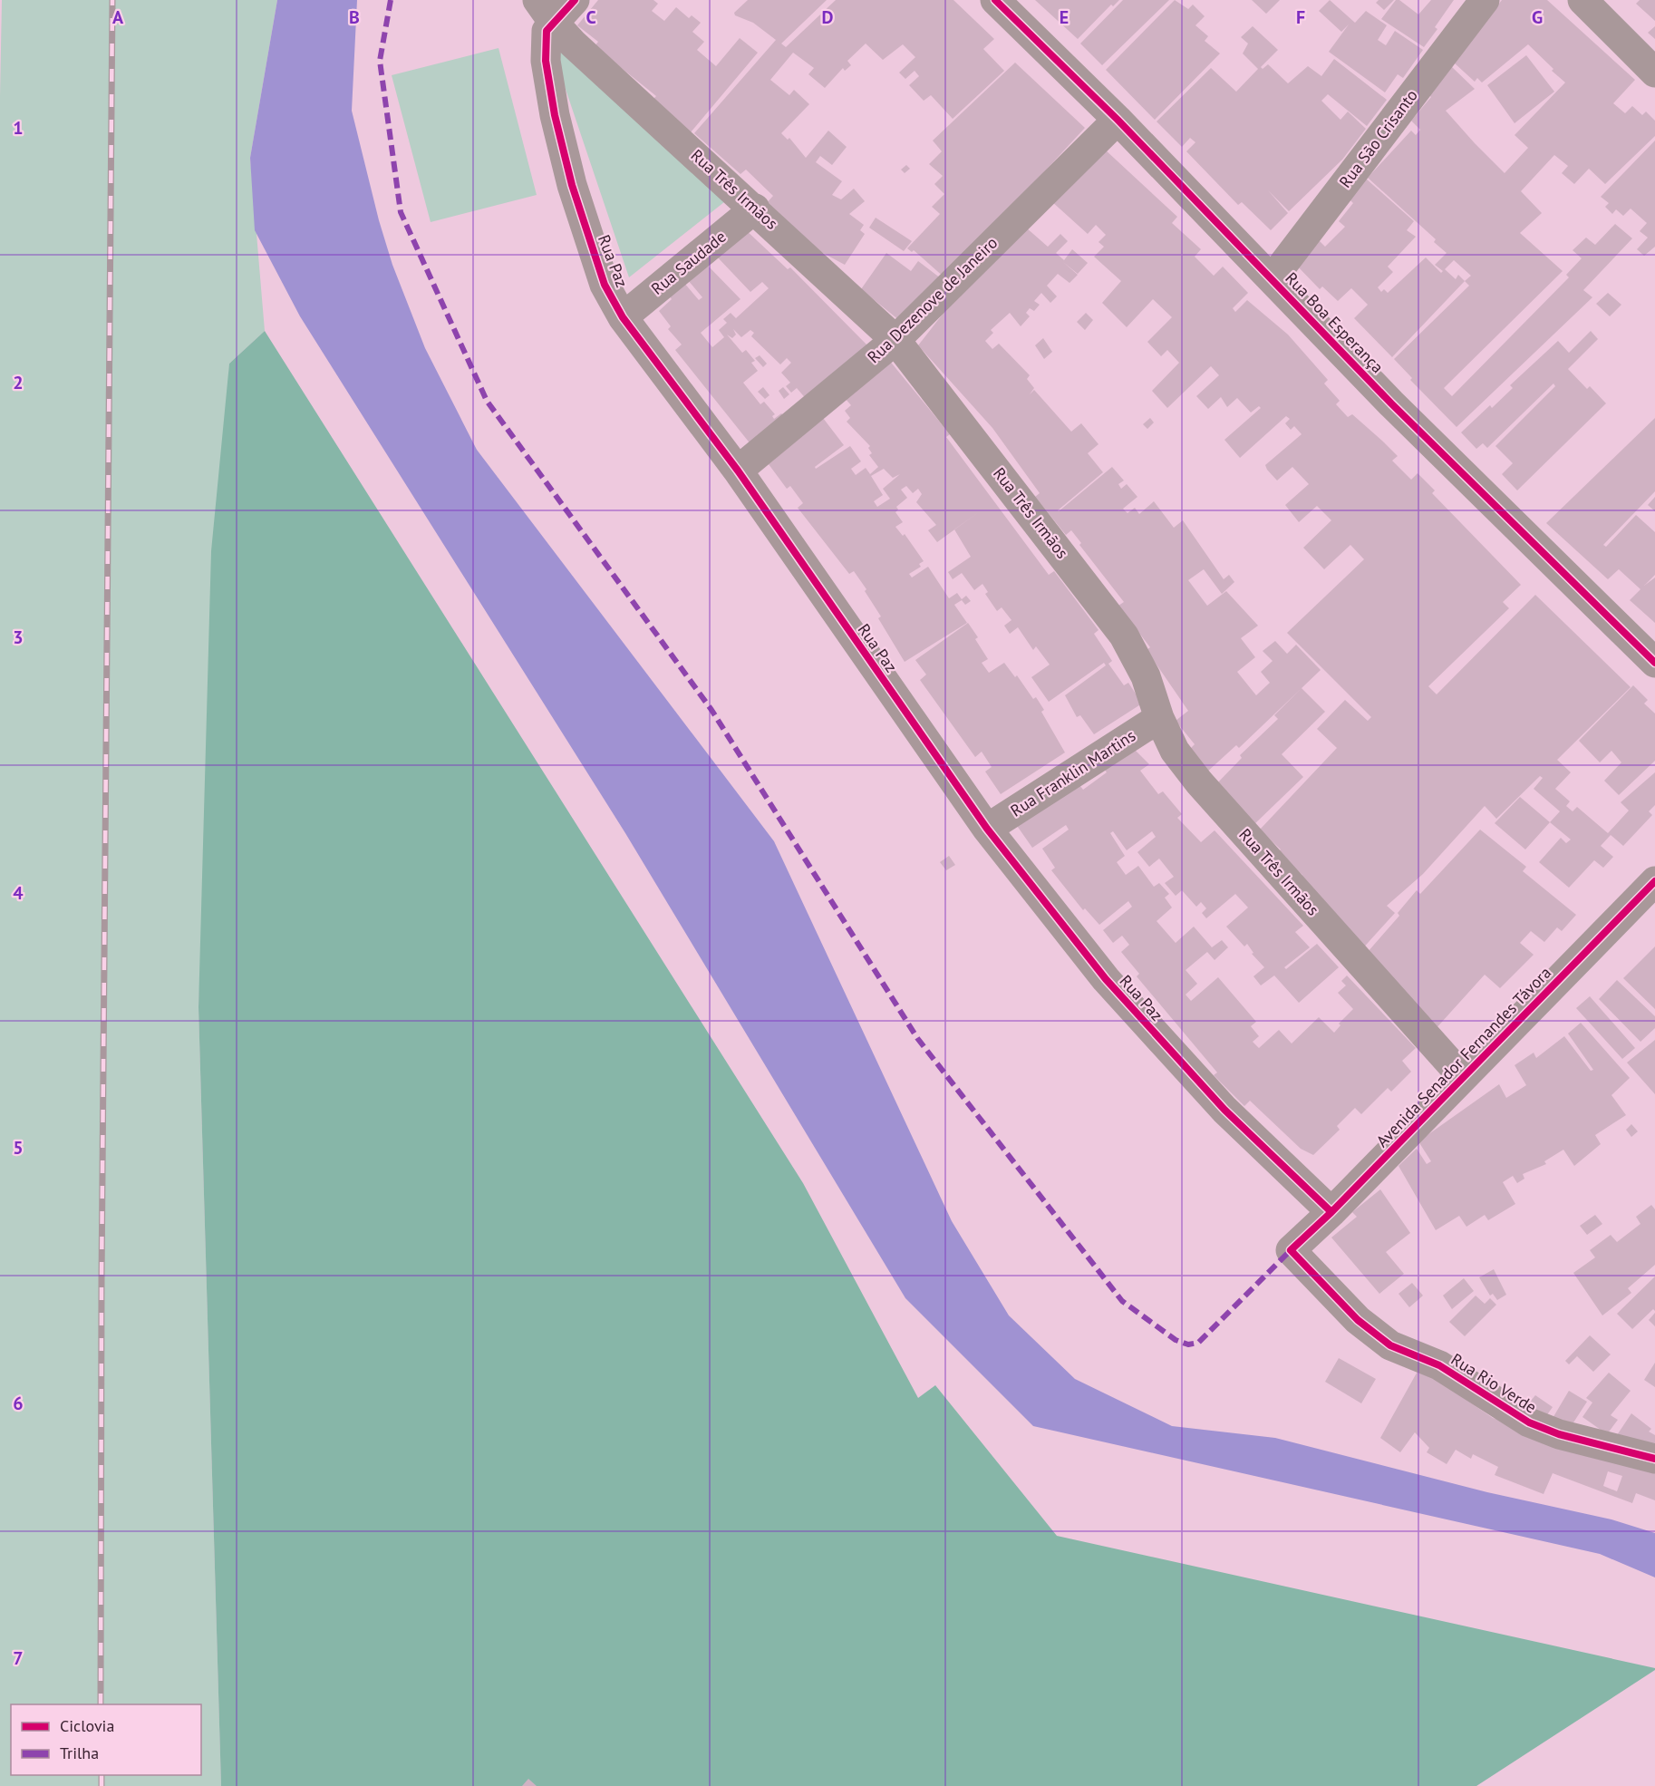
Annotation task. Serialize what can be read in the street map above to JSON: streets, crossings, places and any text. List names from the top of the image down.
{
  "streets": {
    "street": [
      "Rua São Crisanto",
      "Rua Três Irmãos",
      "Rua Paz",
      "Rua Saudade",
      "Rua Dezenove de Janeiro",
      "Rua Boa Esperança",
      "Rua Franklin Martins",
      "Avenida Senador Fernandes Távora",
      "Rua Rio Verde"
    ]
  },
  "crossings": [
    ["Rua São Crisanto", "Rua Boa Esperança"],
    ["Rua Três Irmãos", "Rua Paz"],
    ["Rua Três Irmãos", "Rua Saudade"],
    ["Rua Três Irmãos", "Rua Dezenove de Janeiro"],
    ["Rua Três Irmãos", "Rua Franklin Martins"],
    ["Rua Três Irmãos", "Avenida Senador Fernandes Távora"],
    ["Rua Paz", "Rua Saudade"],
    ["Rua Paz", "Rua Dezenove de Janeiro"],
    ["Rua Paz", "Rua Franklin Martins"],
    ["Rua Paz", "Avenida Senador Fernandes Távora"],
    ["Rua Dezenove de Janeiro", "Rua Boa Esperança"],
    ["Avenida Senador Fernandes Távora", "Rua Rio Verde"]
  ],
  "legend": ["Ciclovia", "Trilha"],
  "grid": {
    "columns": [
      "A",
      "B",
      "C",
      "D",
      "E",
      "F",
      "G"
    ],
    "rows": [
      "1",
      "2",
      "3",
      "4",
      "5",
      "6",
      "7"
    ]
  }
}
